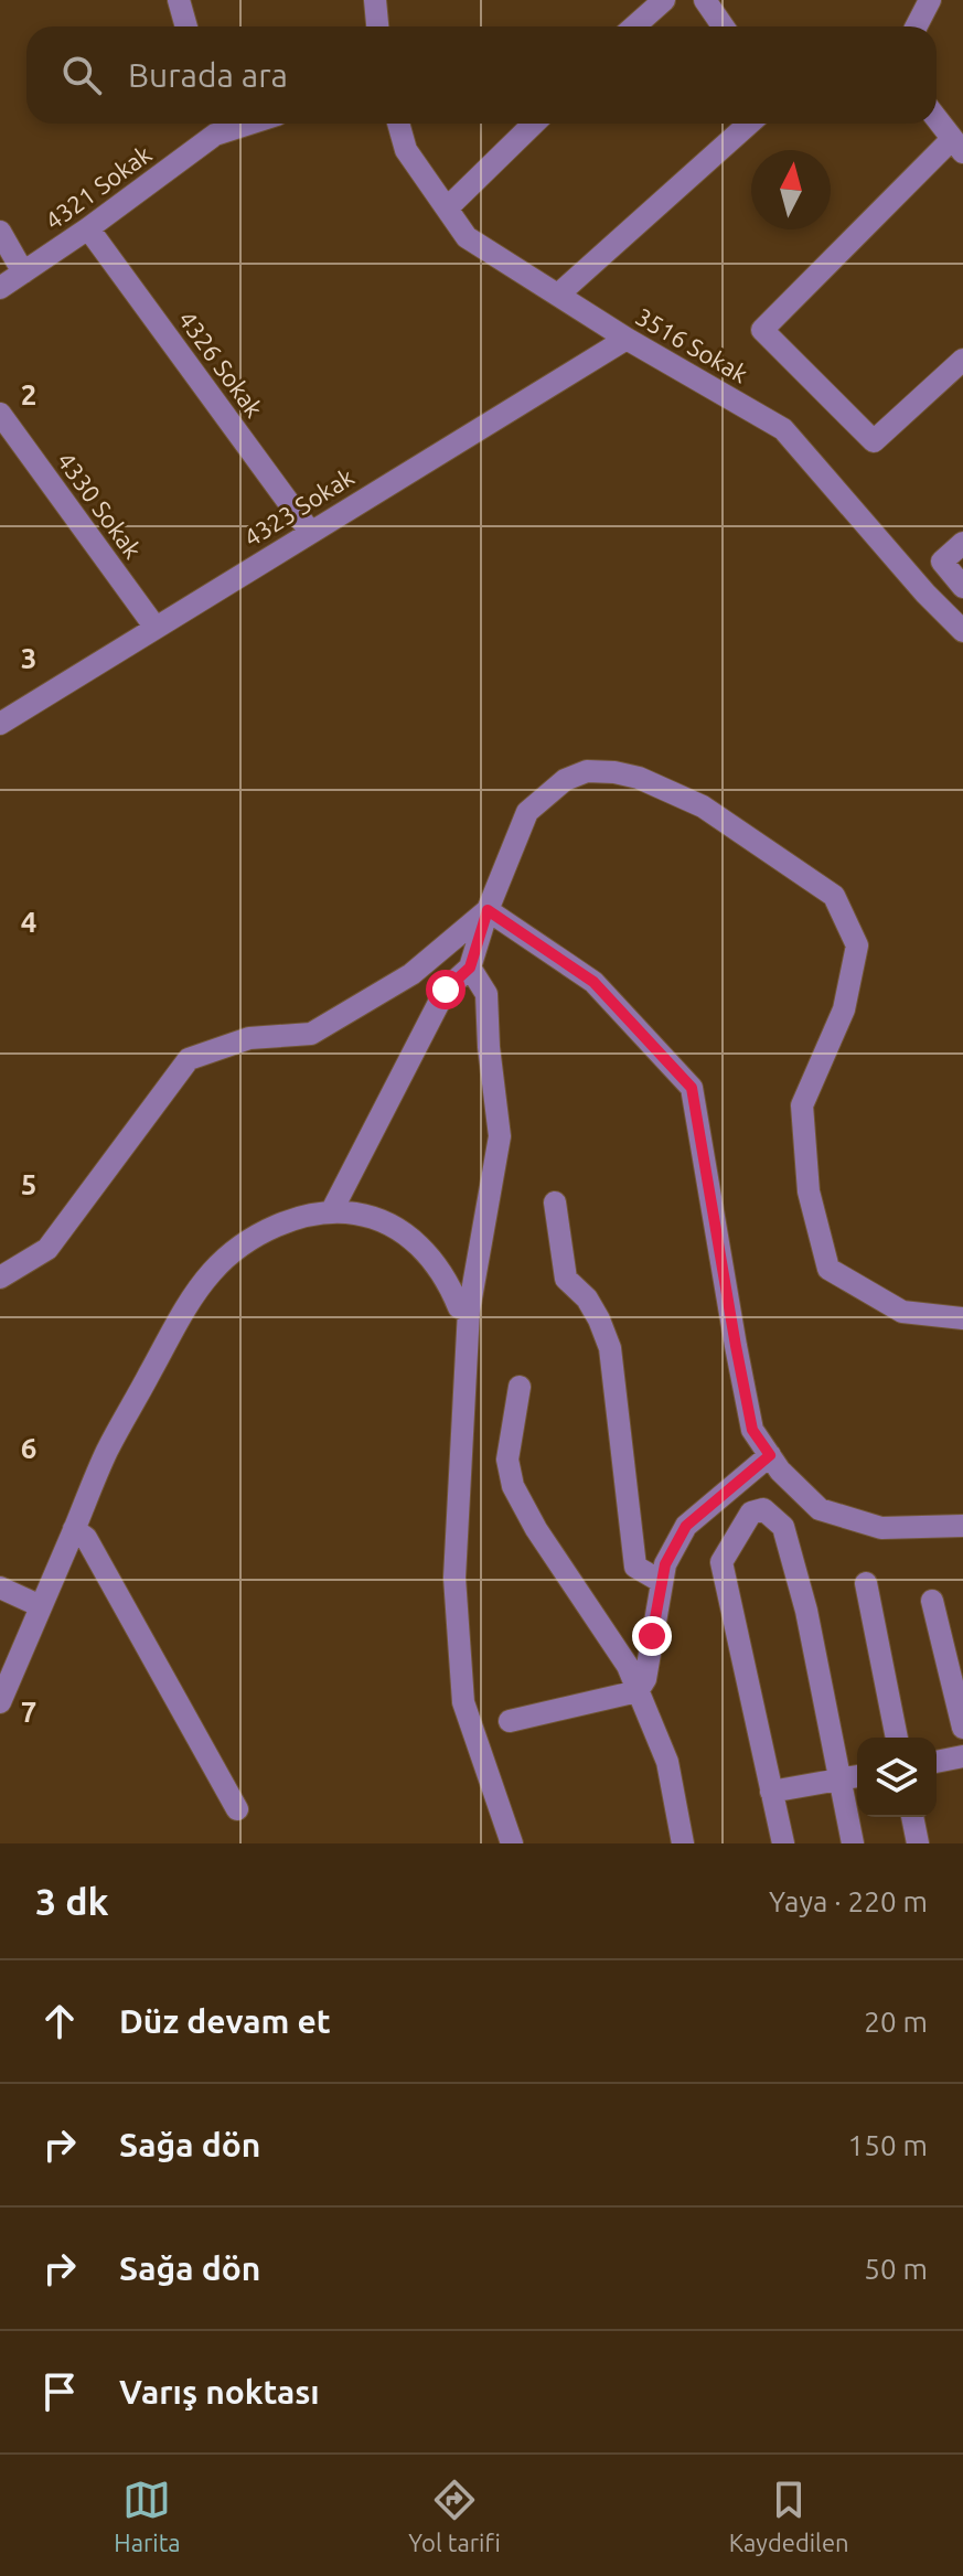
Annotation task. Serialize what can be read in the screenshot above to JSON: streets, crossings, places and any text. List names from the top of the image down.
{
  "streets": {
    "street": [
      "4321 Sokak",
      "3516 Sokak",
      "4326 Sokak",
      "4330 Sokak",
      "4323 Sokak"
    ]
  },
  "crossings": [
    ["4321 Sokak", "4326 Sokak"],
    ["3516 Sokak", "4323 Sokak"],
    ["4326 Sokak", "4323 Sokak"],
    ["4330 Sokak", "4323 Sokak"]
  ],
  "north": "top",
  "page": {
    "search": "Burada ara",
    "heading": ["3 dk", "Yaya · 220 m"],
    "list": [
      ["Düz devam et", "20 m"],
      ["Sağa dön", "150 m"],
      ["Sağa dön", "50 m"],
      "Varış noktası"
    ],
    "nav": ["Harita", "Yol tarifi", "Kaydedilen"]
  },
  "grid": {
    "rows": [
      "2",
      "3",
      "4",
      "5",
      "6",
      "7"
    ]
  }
}
